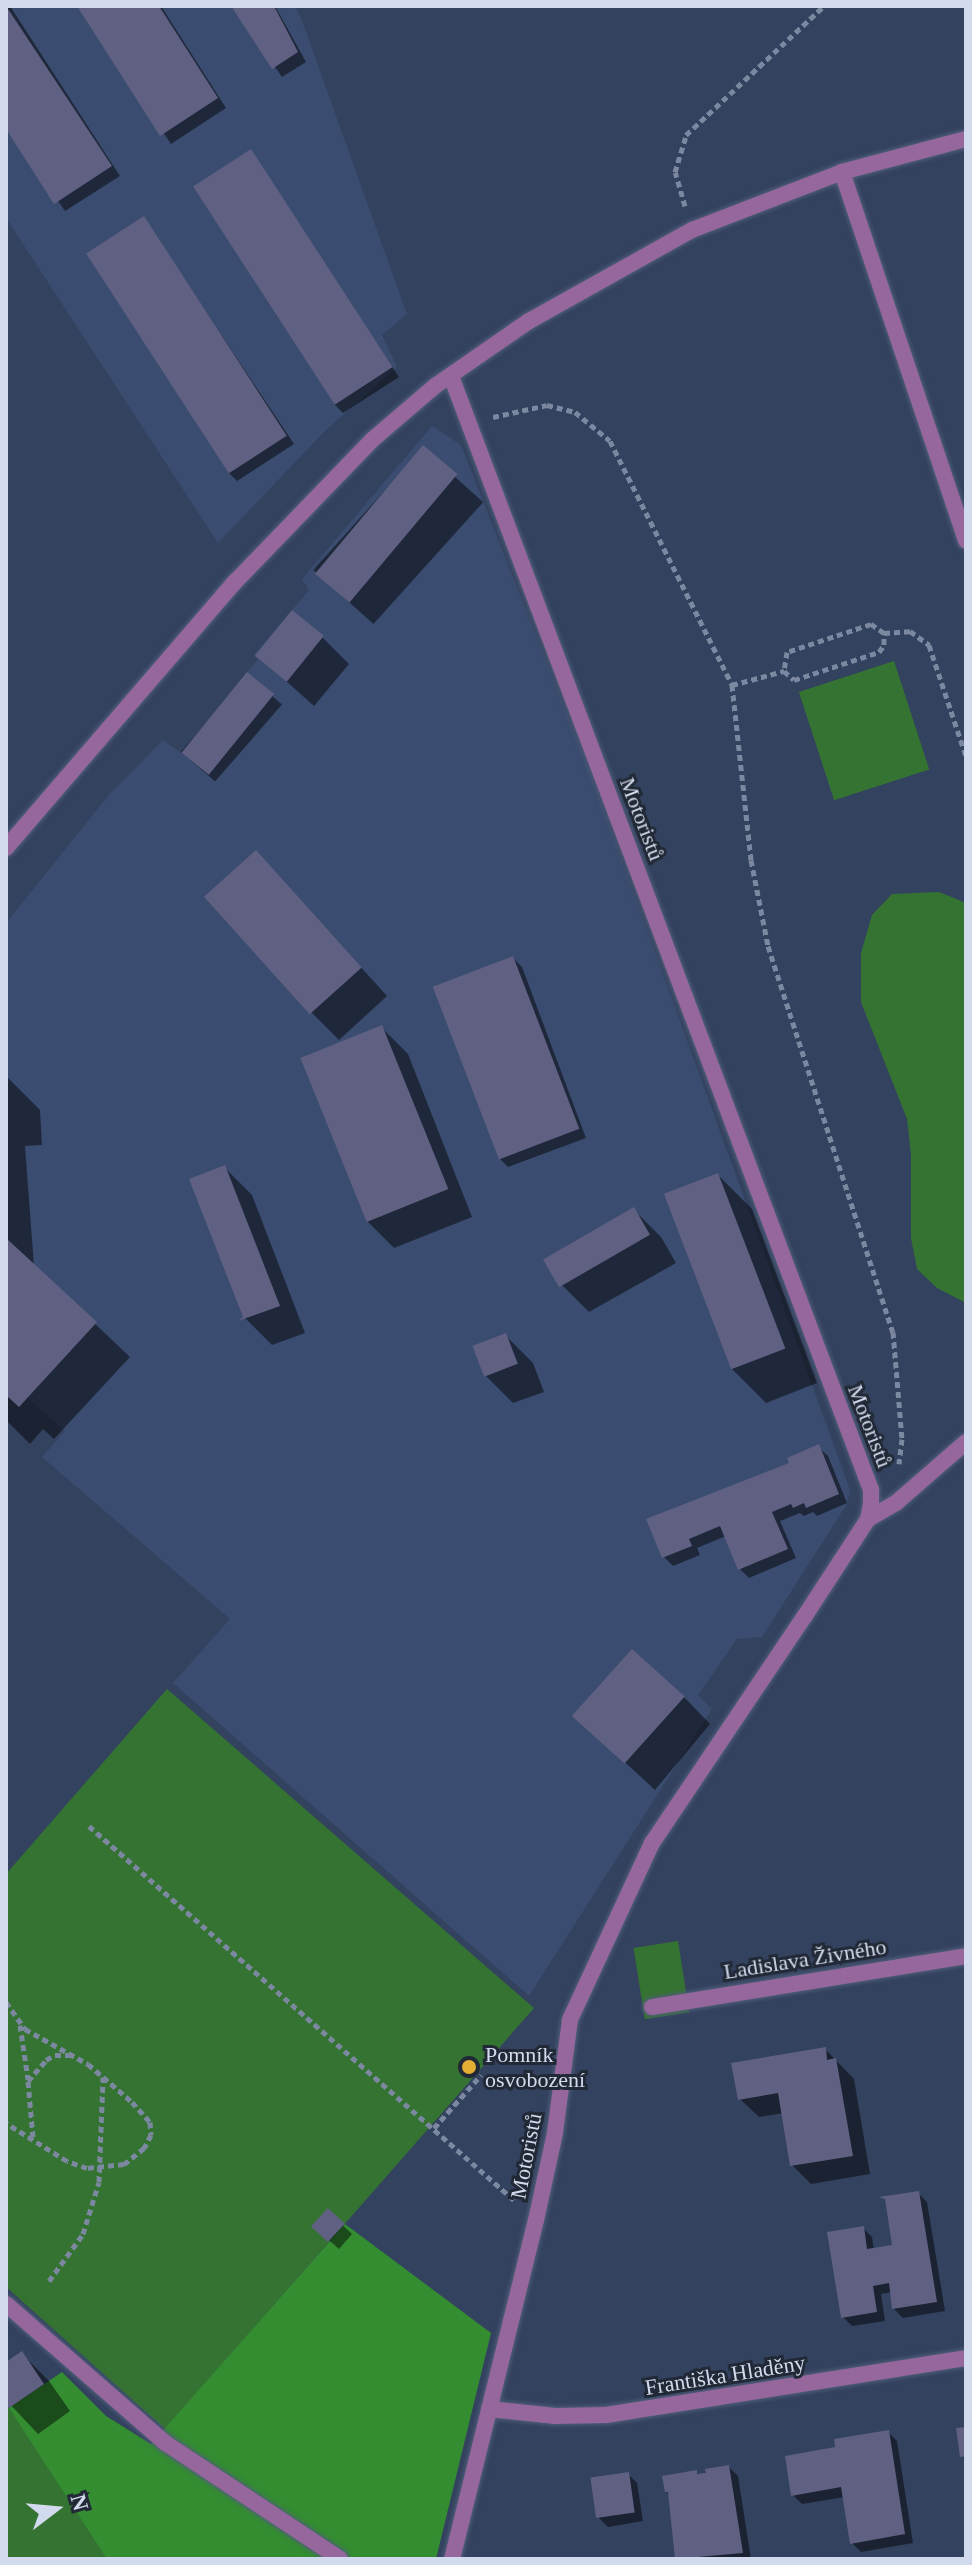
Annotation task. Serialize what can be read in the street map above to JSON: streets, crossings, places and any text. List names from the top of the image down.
{
  "streets": {
    "street": ["Motoristů", "Ladislava Živného", "Františka Hladěny"]
  },
  "crossings": [
    ["Motoristů", "Františka Hladěny"]
  ],
  "places": ["Pomník osvobození"],
  "north": "right"
}
